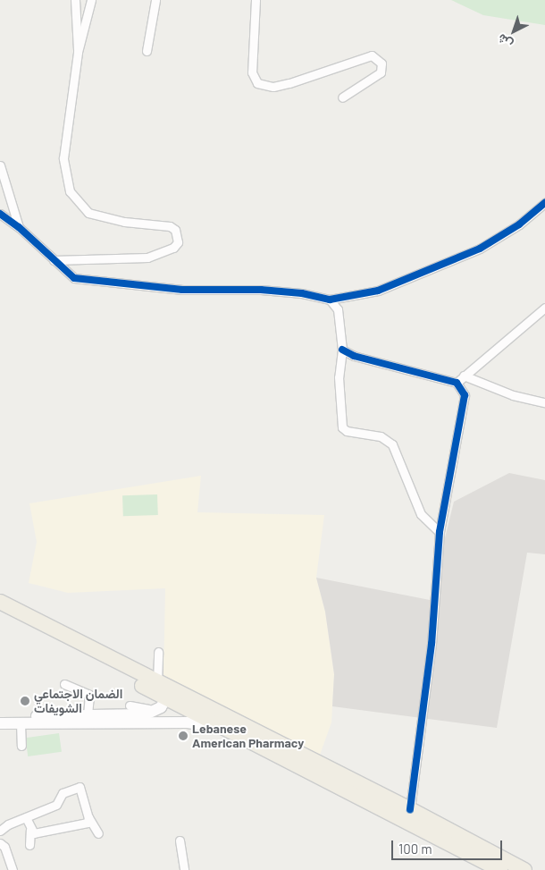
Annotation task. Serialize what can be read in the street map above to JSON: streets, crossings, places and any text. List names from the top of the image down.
{
  "places": ["الضمان الاجتماعي الشويفات", "Lebanese American Pharmacy"],
  "scale_bar": "100 m",
  "north": "bottom left"
}
